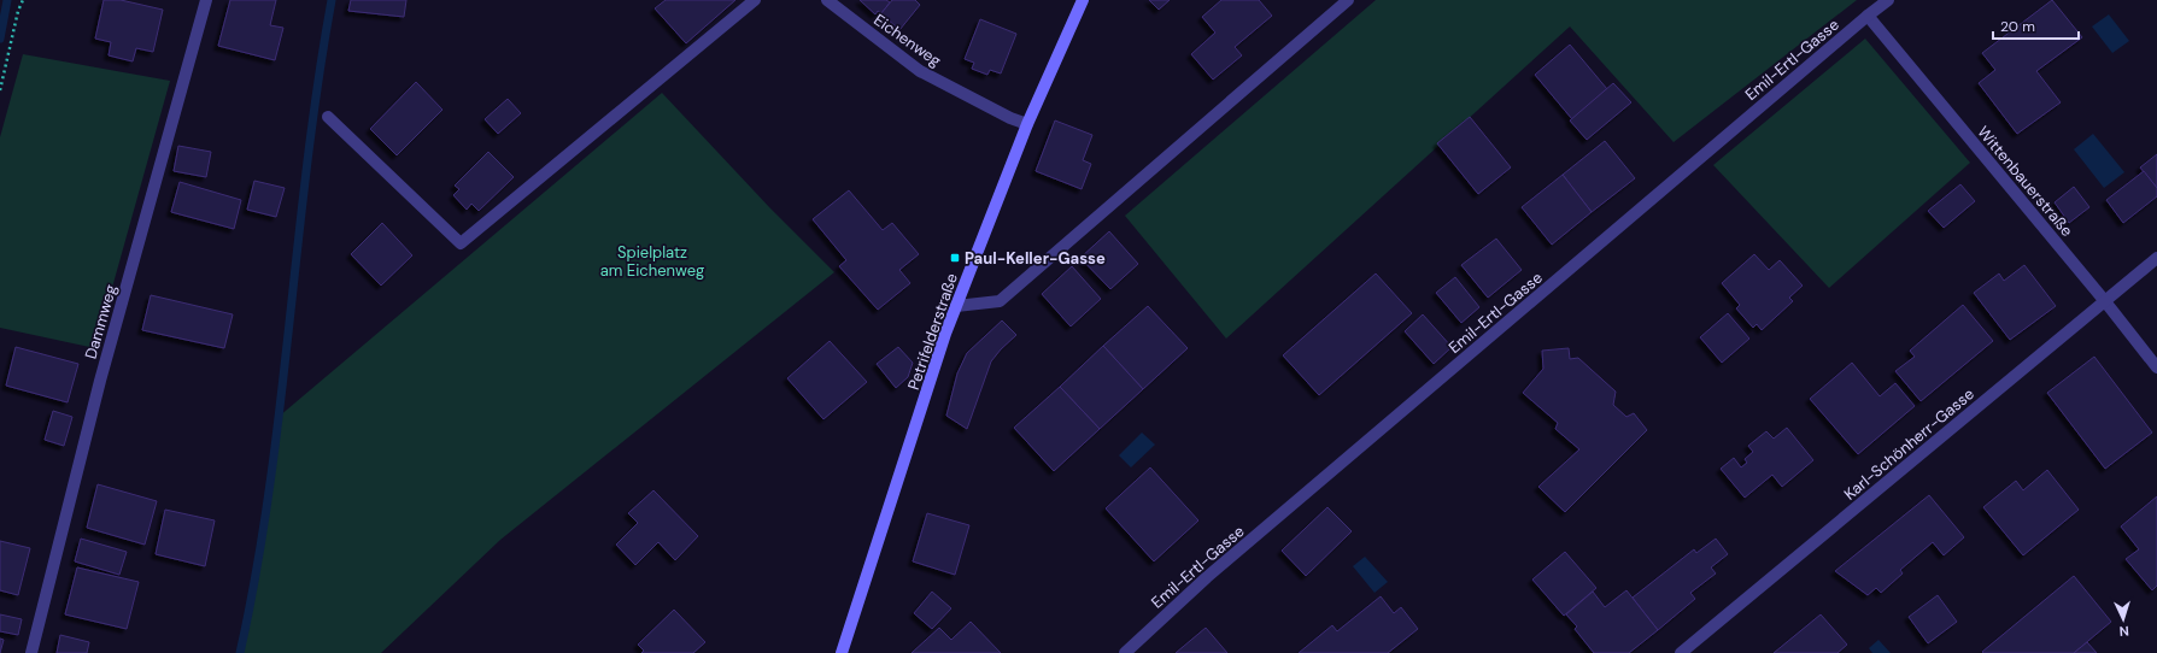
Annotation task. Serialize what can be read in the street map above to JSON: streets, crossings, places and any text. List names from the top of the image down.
{
  "streets": {
    "main road": ["Petrifelderstraße"],
    "street": [
      "Eichenweg",
      "Emil-Ertl-Gasse",
      "Wittenbauerstraße",
      "Dammweg",
      "Karl-Schönherr-Gasse"
    ]
  },
  "crossings": [
    ["Eichenweg", "Petrifelderstraße"],
    ["Emil-Ertl-Gasse", "Wittenbauerstraße"],
    ["Wittenbauerstraße", "Karl-Schönherr-Gasse"]
  ],
  "parks": ["Spielplatz am Eichenweg"],
  "places": {
    "transit": ["Paul-Keller-Gasse"]
  },
  "scale_bar": "20 m",
  "north": "bottom"
}
